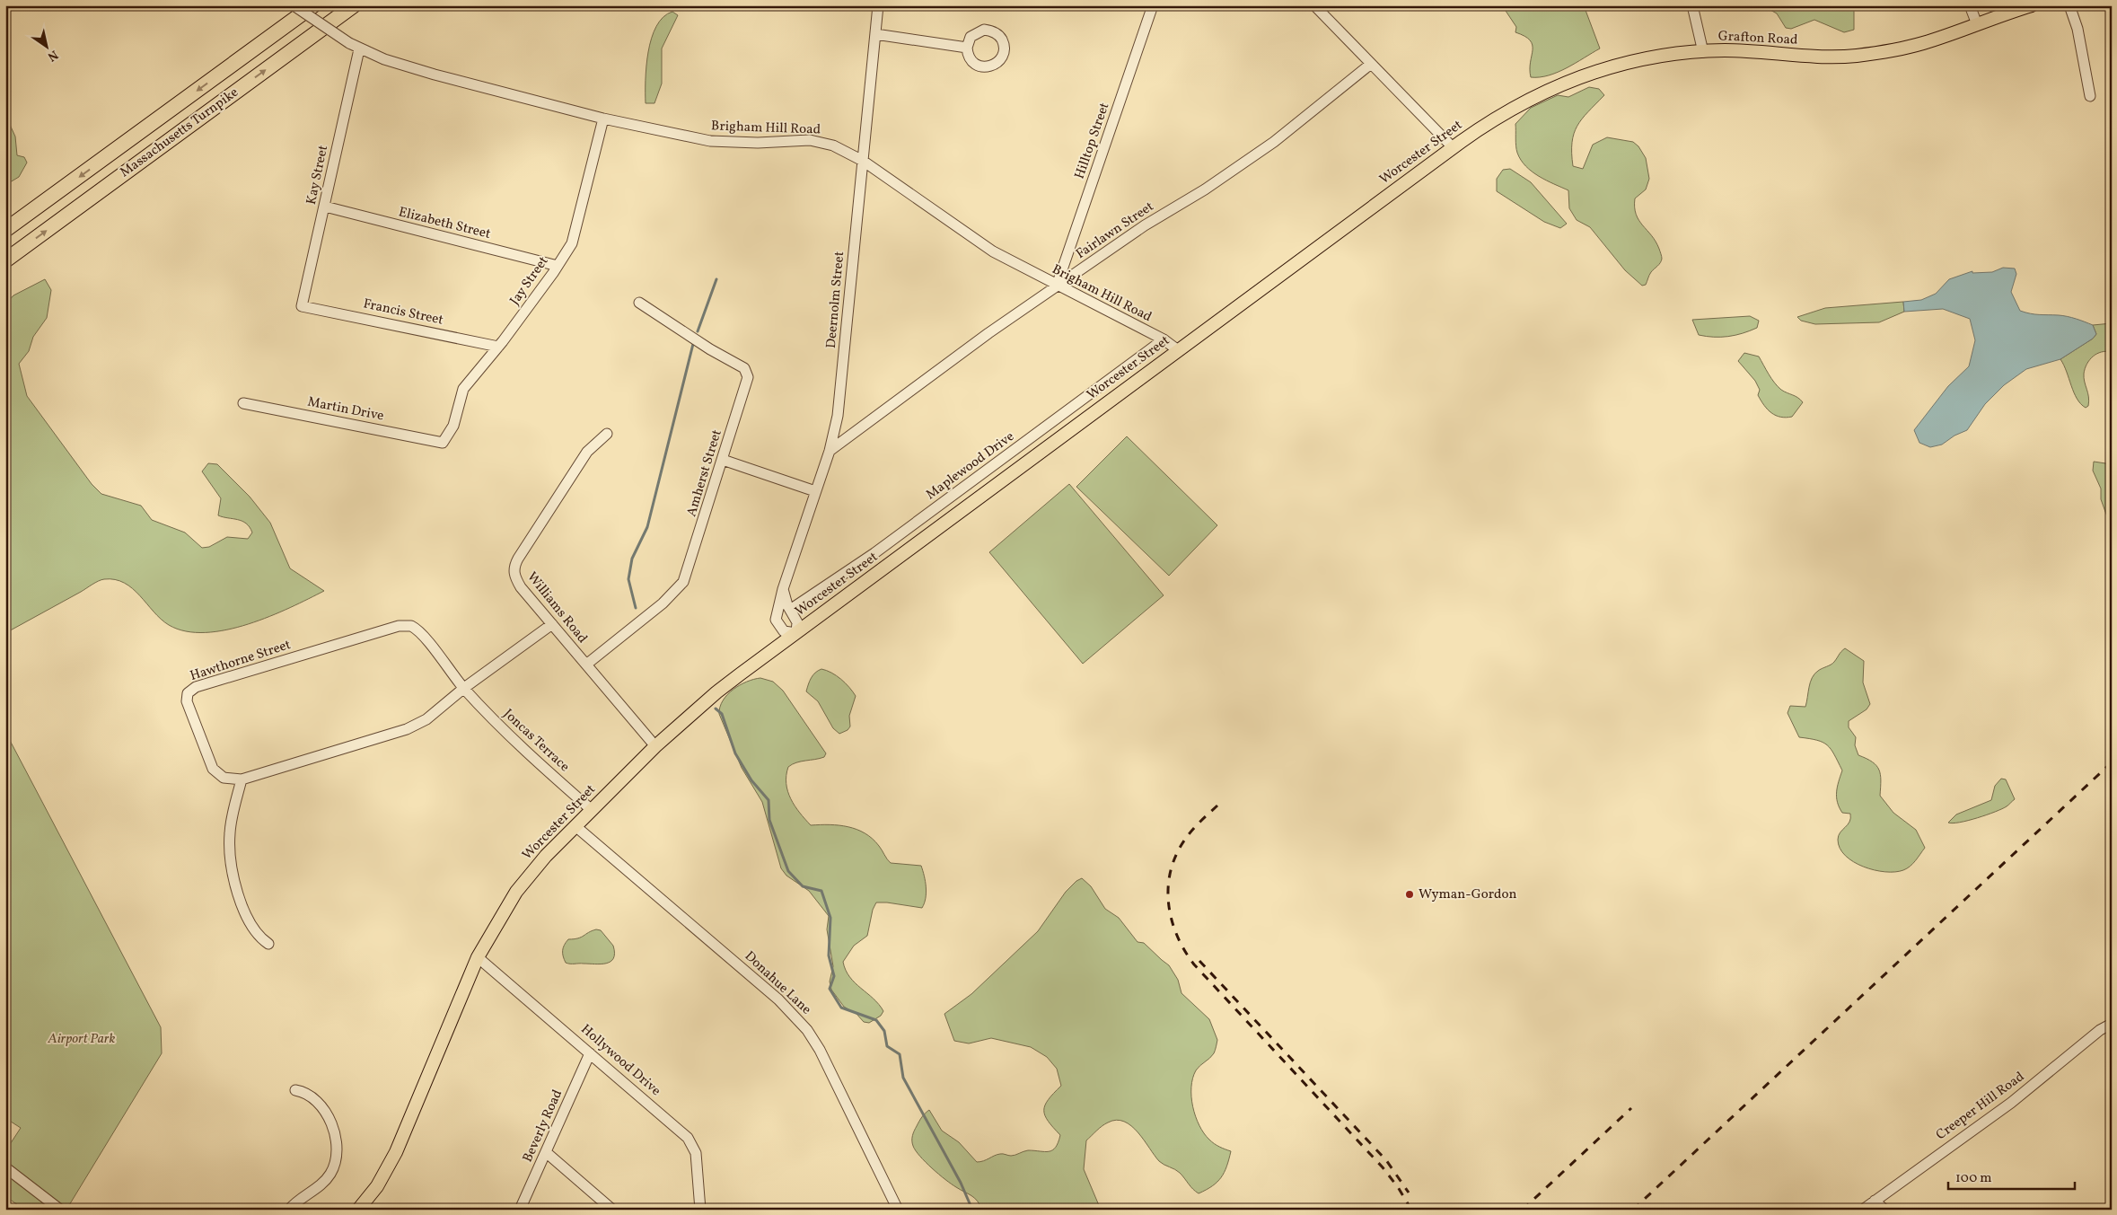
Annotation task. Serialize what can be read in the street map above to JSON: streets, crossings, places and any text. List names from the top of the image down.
{
  "streets": {
    "highway": ["Massachusetts Turnpike"],
    "main road": ["Grafton Road", "Worcester Street"],
    "street": [
      "Brigham Hill Road",
      "Hilltop Street",
      "Kay Street",
      "Elizabeth Street",
      "Fairlawn Street",
      "Jay Street",
      "Deernolm Street",
      "Francis Street",
      "Martin Drive",
      "Maplewood Drive",
      "Amherst Street",
      "Williams Road",
      "Hawthorne Street",
      "Joncas Terrace",
      "Donahue Lane",
      "Hollywood Drive",
      "Creeper Hill Road",
      "Beverly Road"
    ]
  },
  "crossings": [
    ["Grafton Road", "Worcester Street"],
    ["Brigham Hill Road", "Hilltop Street"],
    ["Brigham Hill Road", "Worcester Street"],
    ["Brigham Hill Road", "Kay Street"],
    ["Brigham Hill Road", "Fairlawn Street"],
    ["Brigham Hill Road", "Jay Street"],
    ["Brigham Hill Road", "Deernolm Street"],
    ["Brigham Hill Road", "Maplewood Drive"],
    ["Hilltop Street", "Fairlawn Street"],
    ["Worcester Street", "Deernolm Street"],
    ["Worcester Street", "Williams Road"],
    ["Worcester Street", "Joncas Terrace"],
    ["Worcester Street", "Donahue Lane"],
    ["Worcester Street", "Hollywood Drive"],
    ["Kay Street", "Elizabeth Street"],
    ["Kay Street", "Francis Street"],
    ["Elizabeth Street", "Jay Street"],
    ["Fairlawn Street", "Deernolm Street"],
    ["Jay Street", "Francis Street"],
    ["Jay Street", "Martin Drive"],
    ["Amherst Street", "Williams Road"],
    ["Williams Road", "Hawthorne Street"],
    ["Hawthorne Street", "Joncas Terrace"],
    ["Hollywood Drive", "Beverly Road"]
  ],
  "parks": ["Airport Park"],
  "places": ["Wyman-Gordon"],
  "scale_bar": "100 m",
  "north": "bottom right"
}
